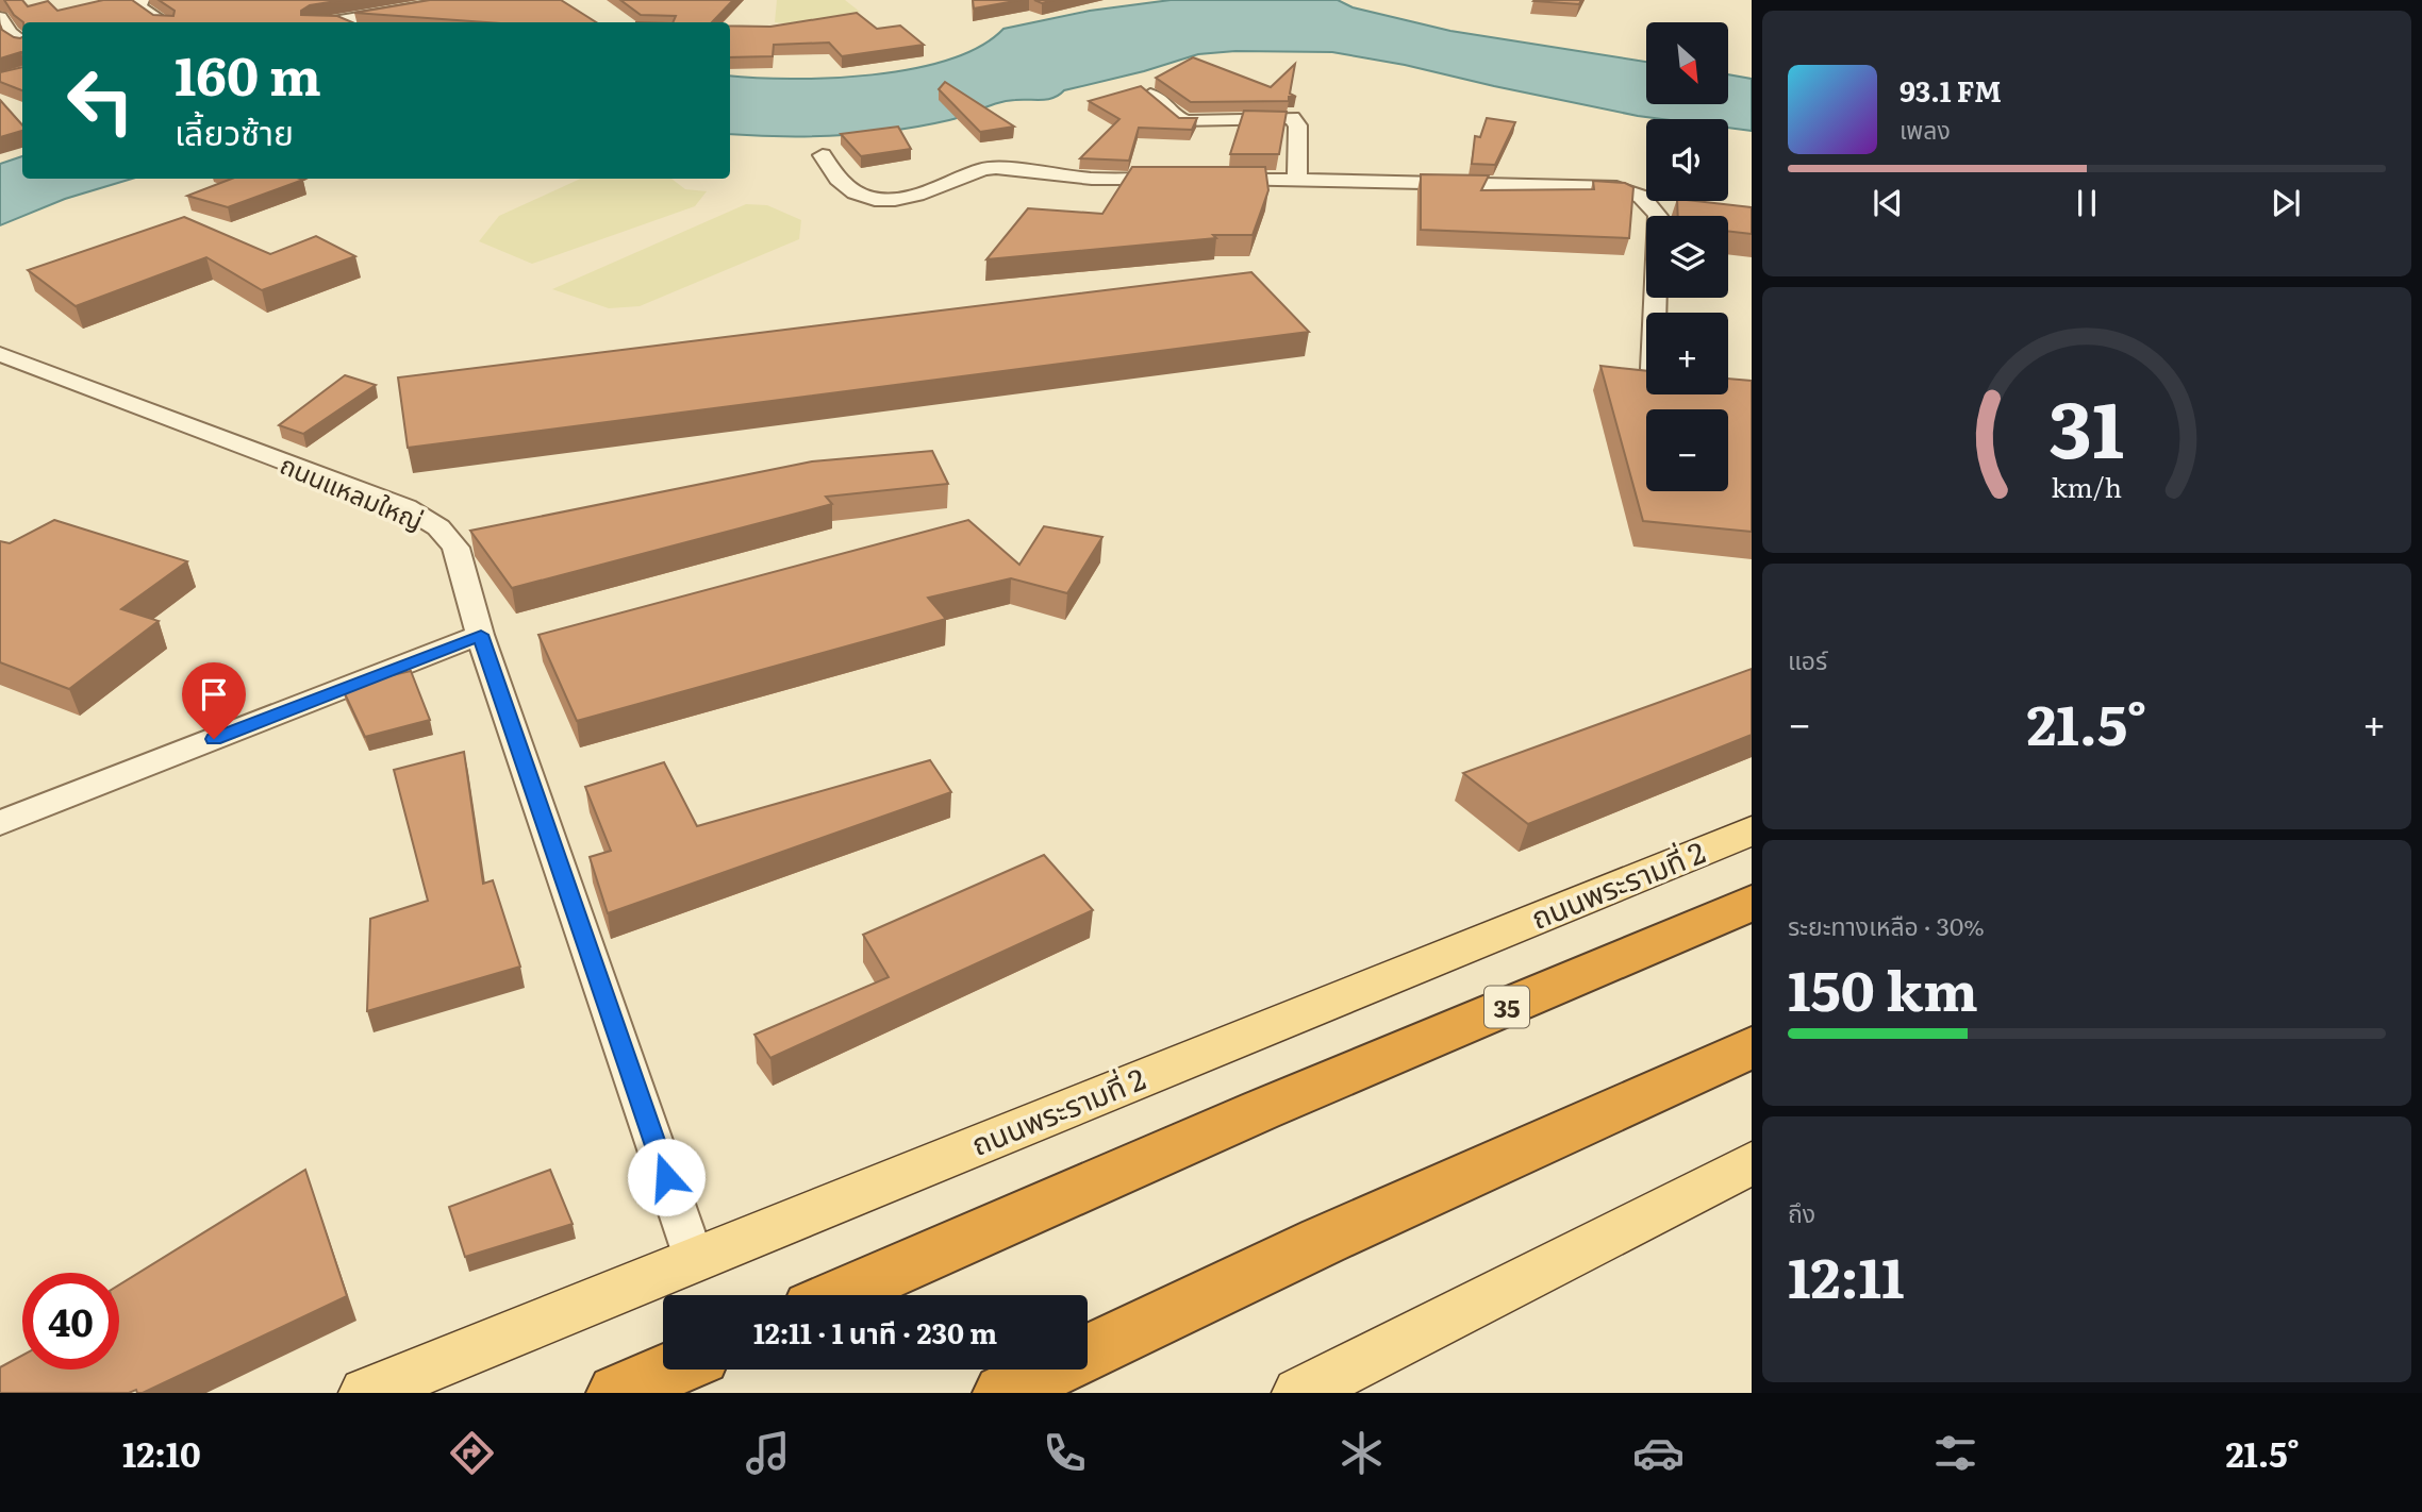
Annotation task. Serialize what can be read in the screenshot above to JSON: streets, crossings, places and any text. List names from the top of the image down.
{
  "streets": {
    "highway": ["35"],
    "main road": ["ถนนพระรามที่ 2"],
    "street": ["ถนนแหลมใหญ่"]
  },
  "crossings": [
    ["ถนนแหลมใหญ่", "ถนนพระรามที่ 2"]
  ],
  "north": "bottom right",
  "page": {
    "map_buttons": ["+", "−"],
    "turn": ["160 m", "เลี้ยวซ้าย"],
    "song": ["93.1 FM", "เพลง"],
    "tile": [
      "แอร์",
      ["ระยะทางเหลือ · 30%", "150 km"],
      ["ถึง", "12:11"]
    ],
    "heat": ["−", "21.5°", "+"],
    "limit": "40",
    "trip": "12:11 · 1 นาที · 230 m",
    "tabs": ["12:10", "21.5°"],
    "gauge": ["31", "km/h"]
  }
}
